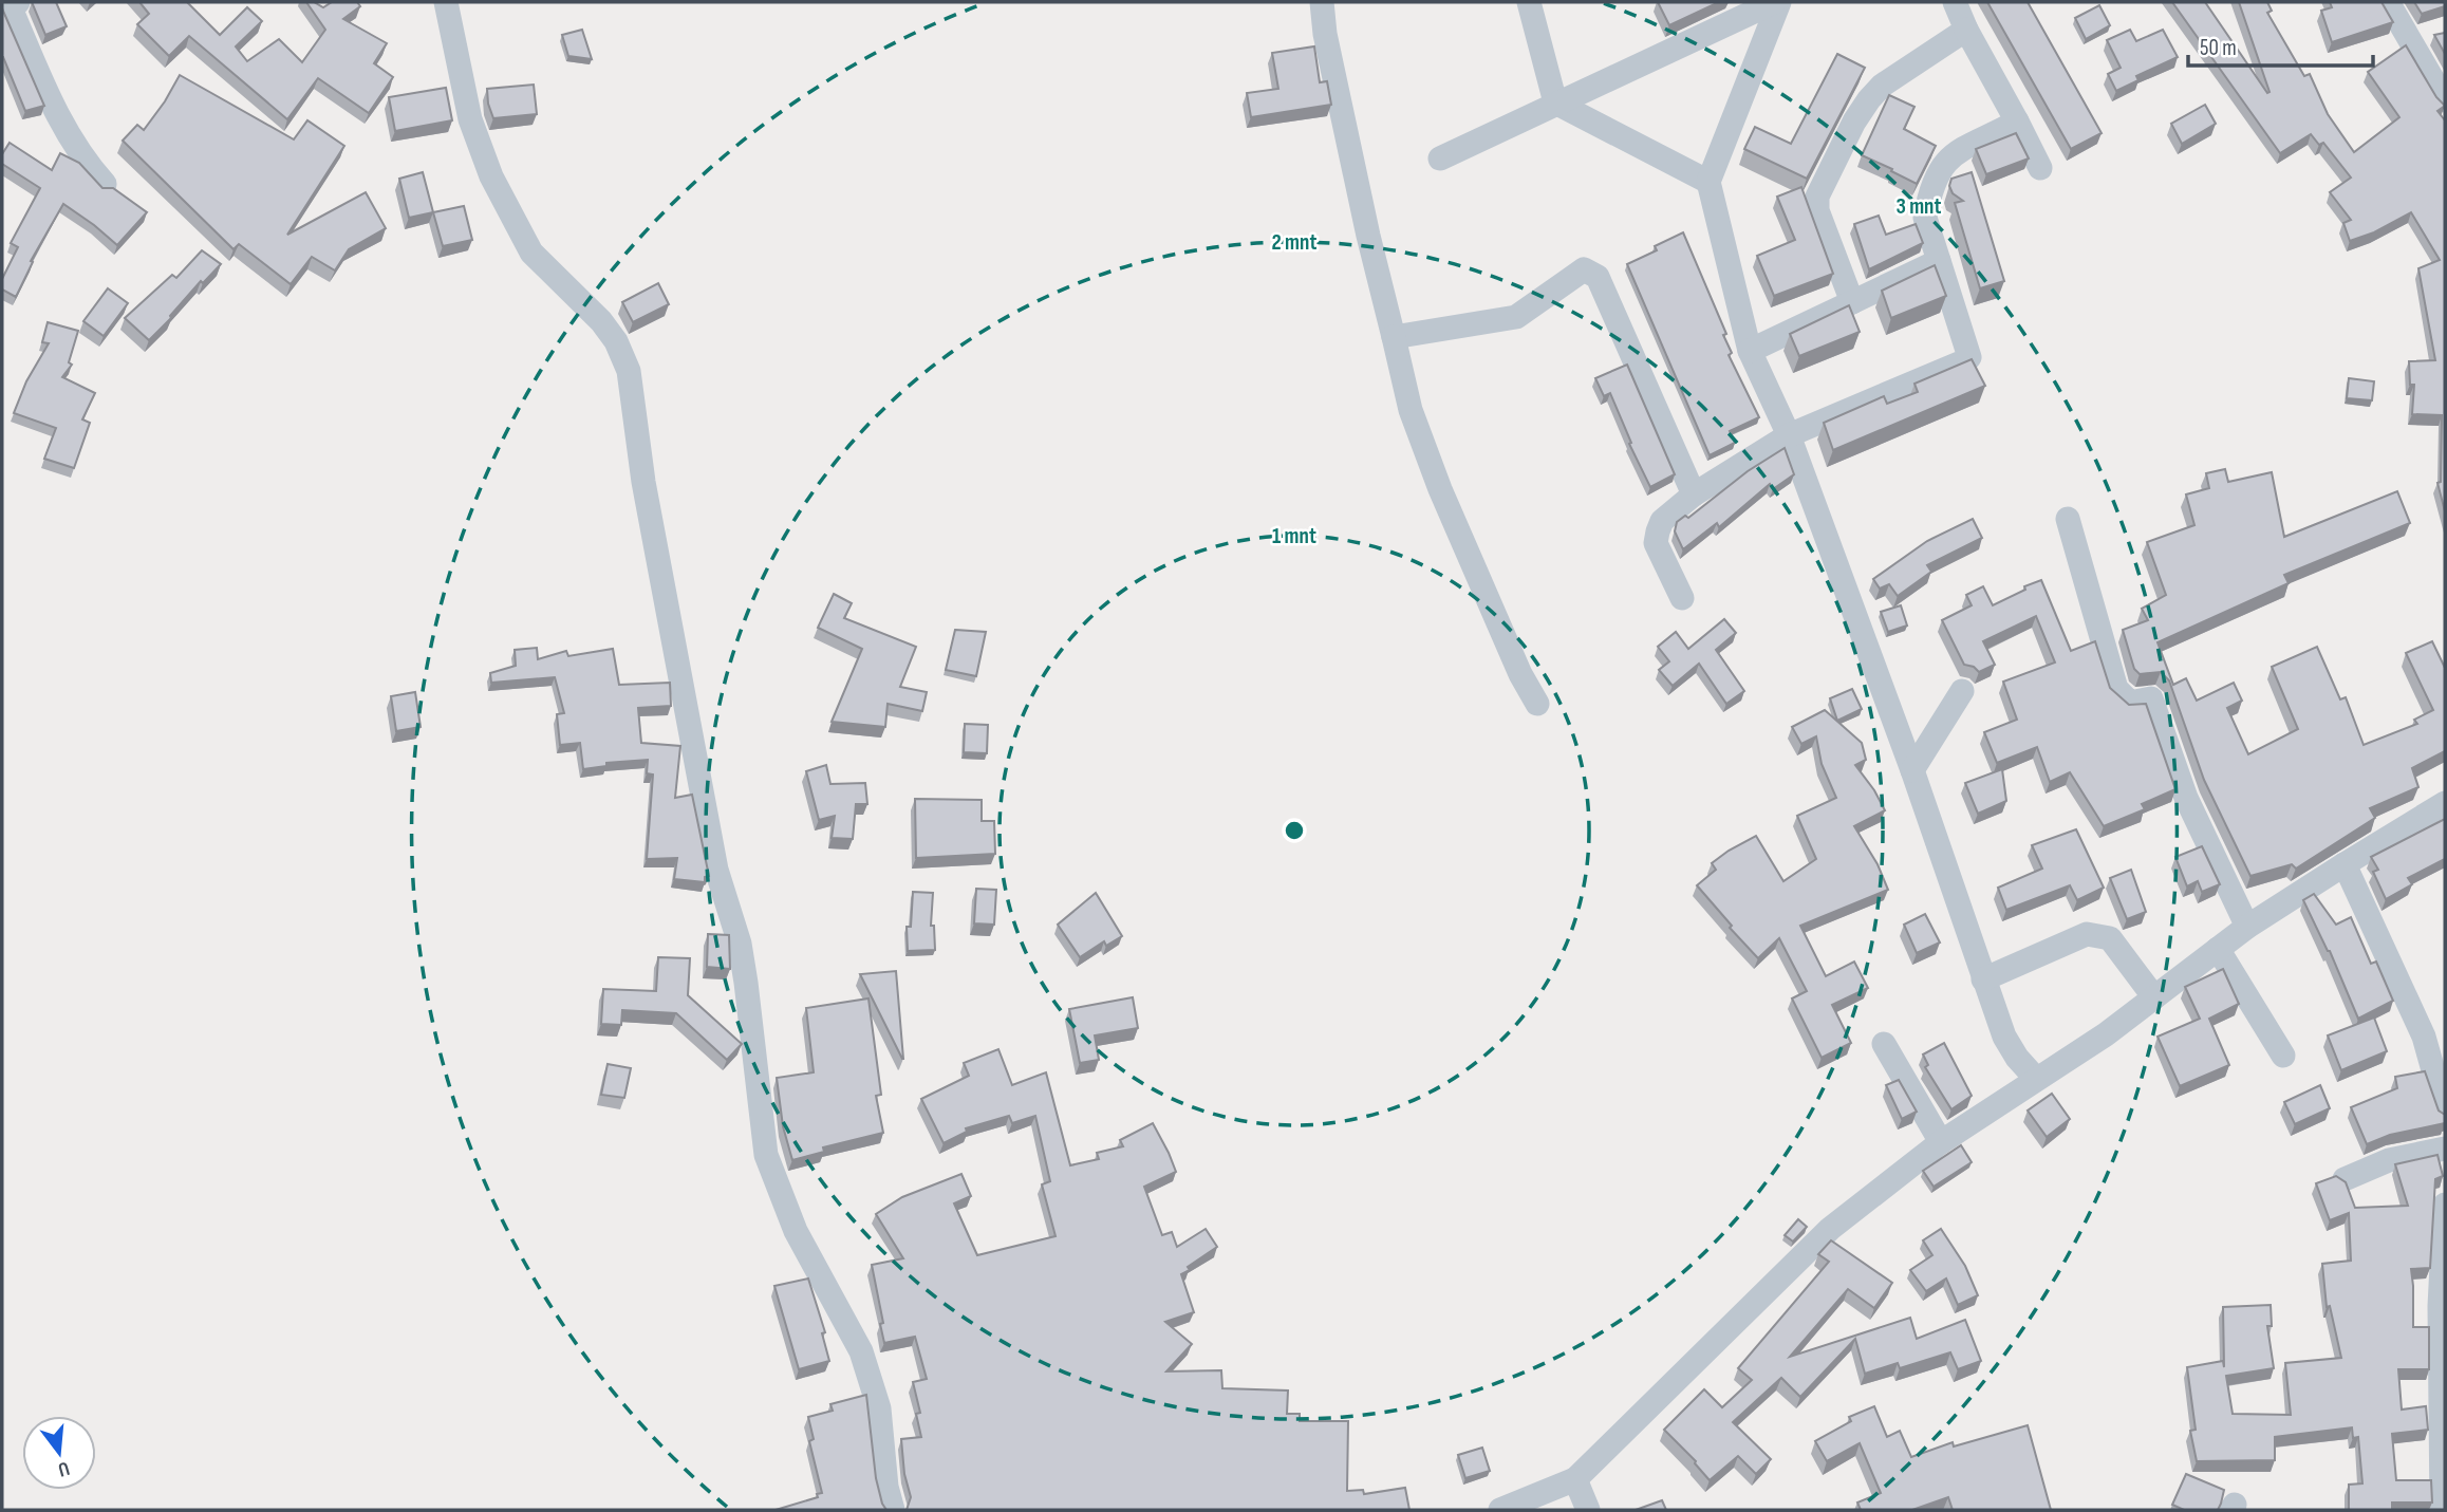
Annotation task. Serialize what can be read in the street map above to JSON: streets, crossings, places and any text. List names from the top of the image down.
{
  "scale_bar": "50 m",
  "north": "bottom",
  "rings": ["3 mnt", "2 mnt", "1 mnt"]
}
